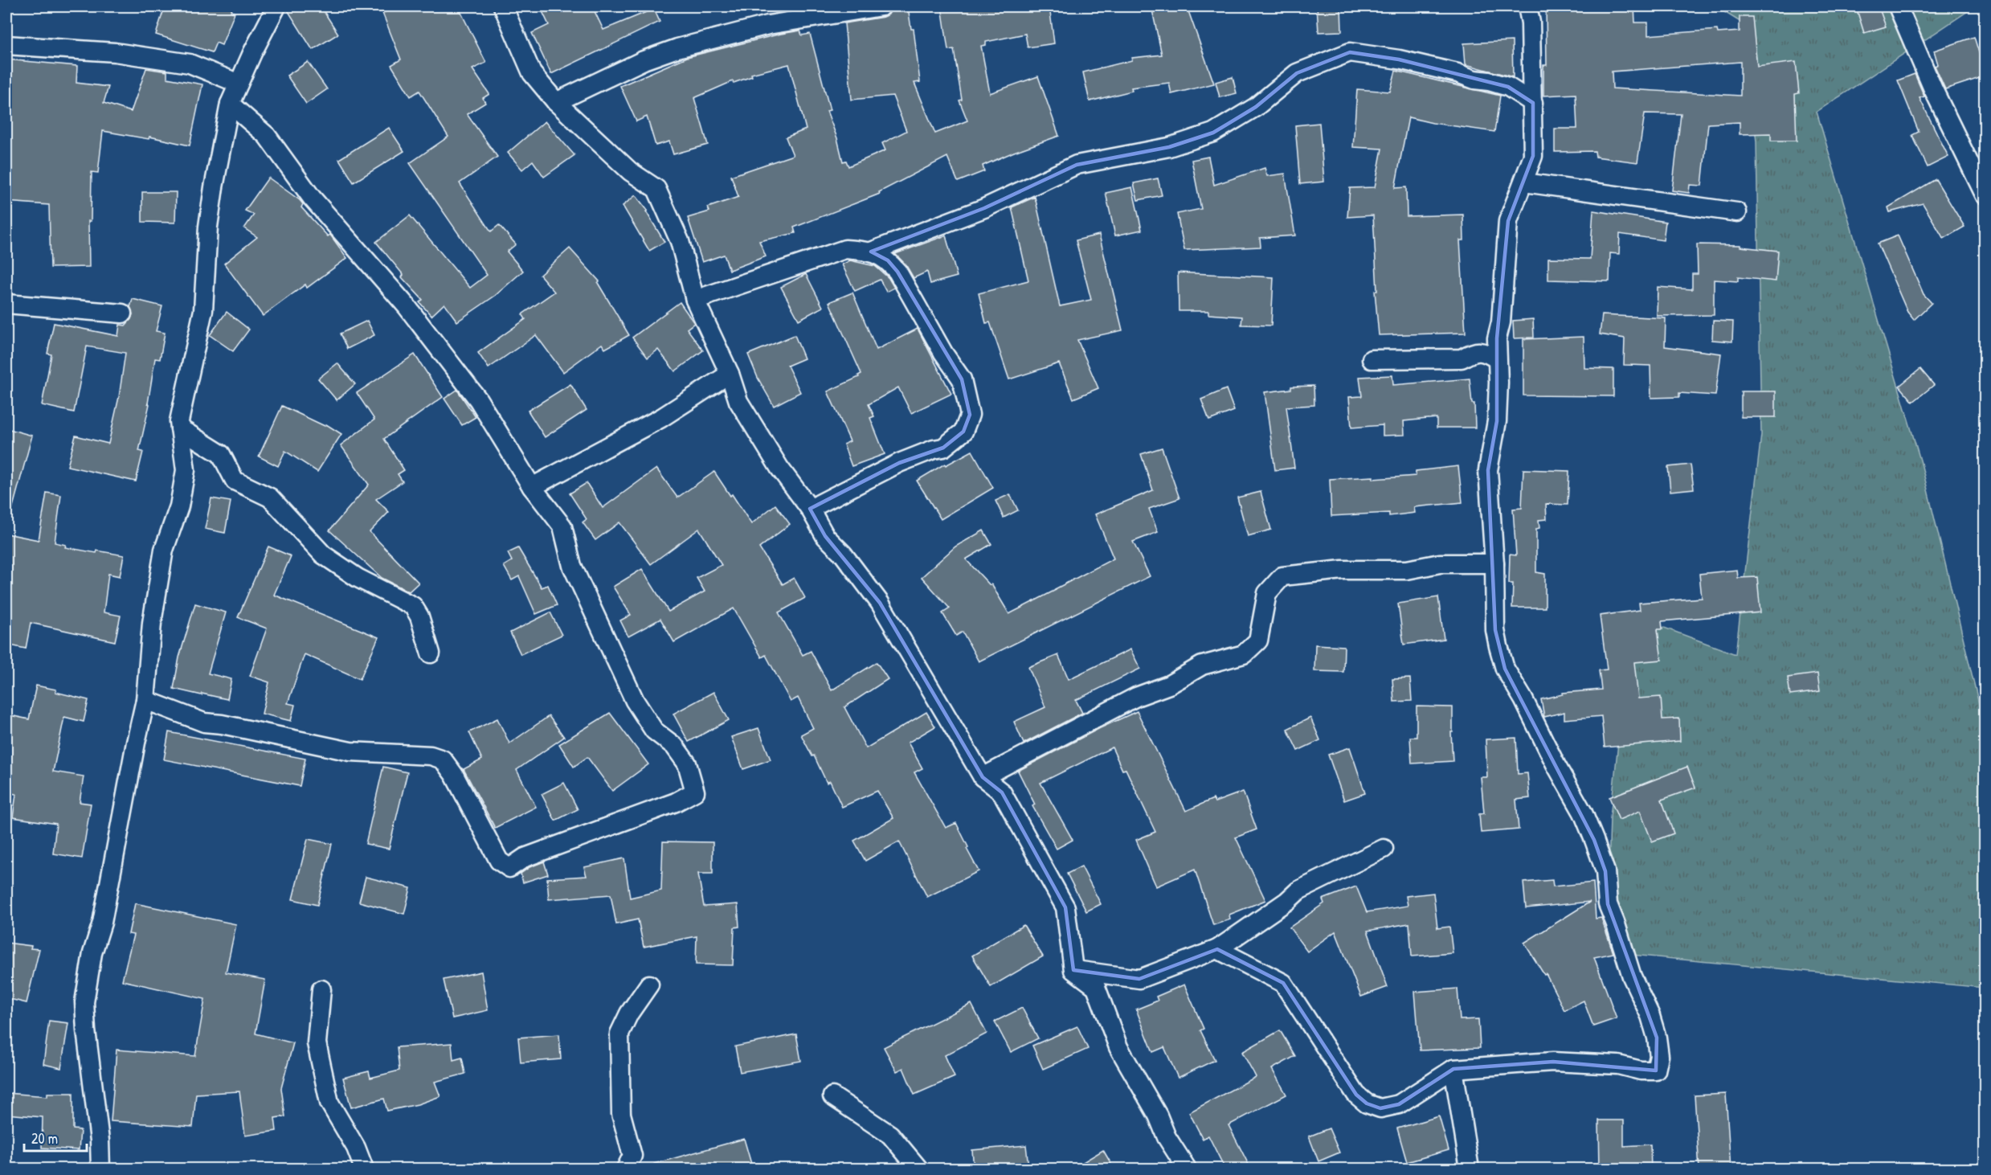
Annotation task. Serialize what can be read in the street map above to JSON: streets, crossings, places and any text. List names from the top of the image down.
{
  "scale_bar": "20 m"
}
